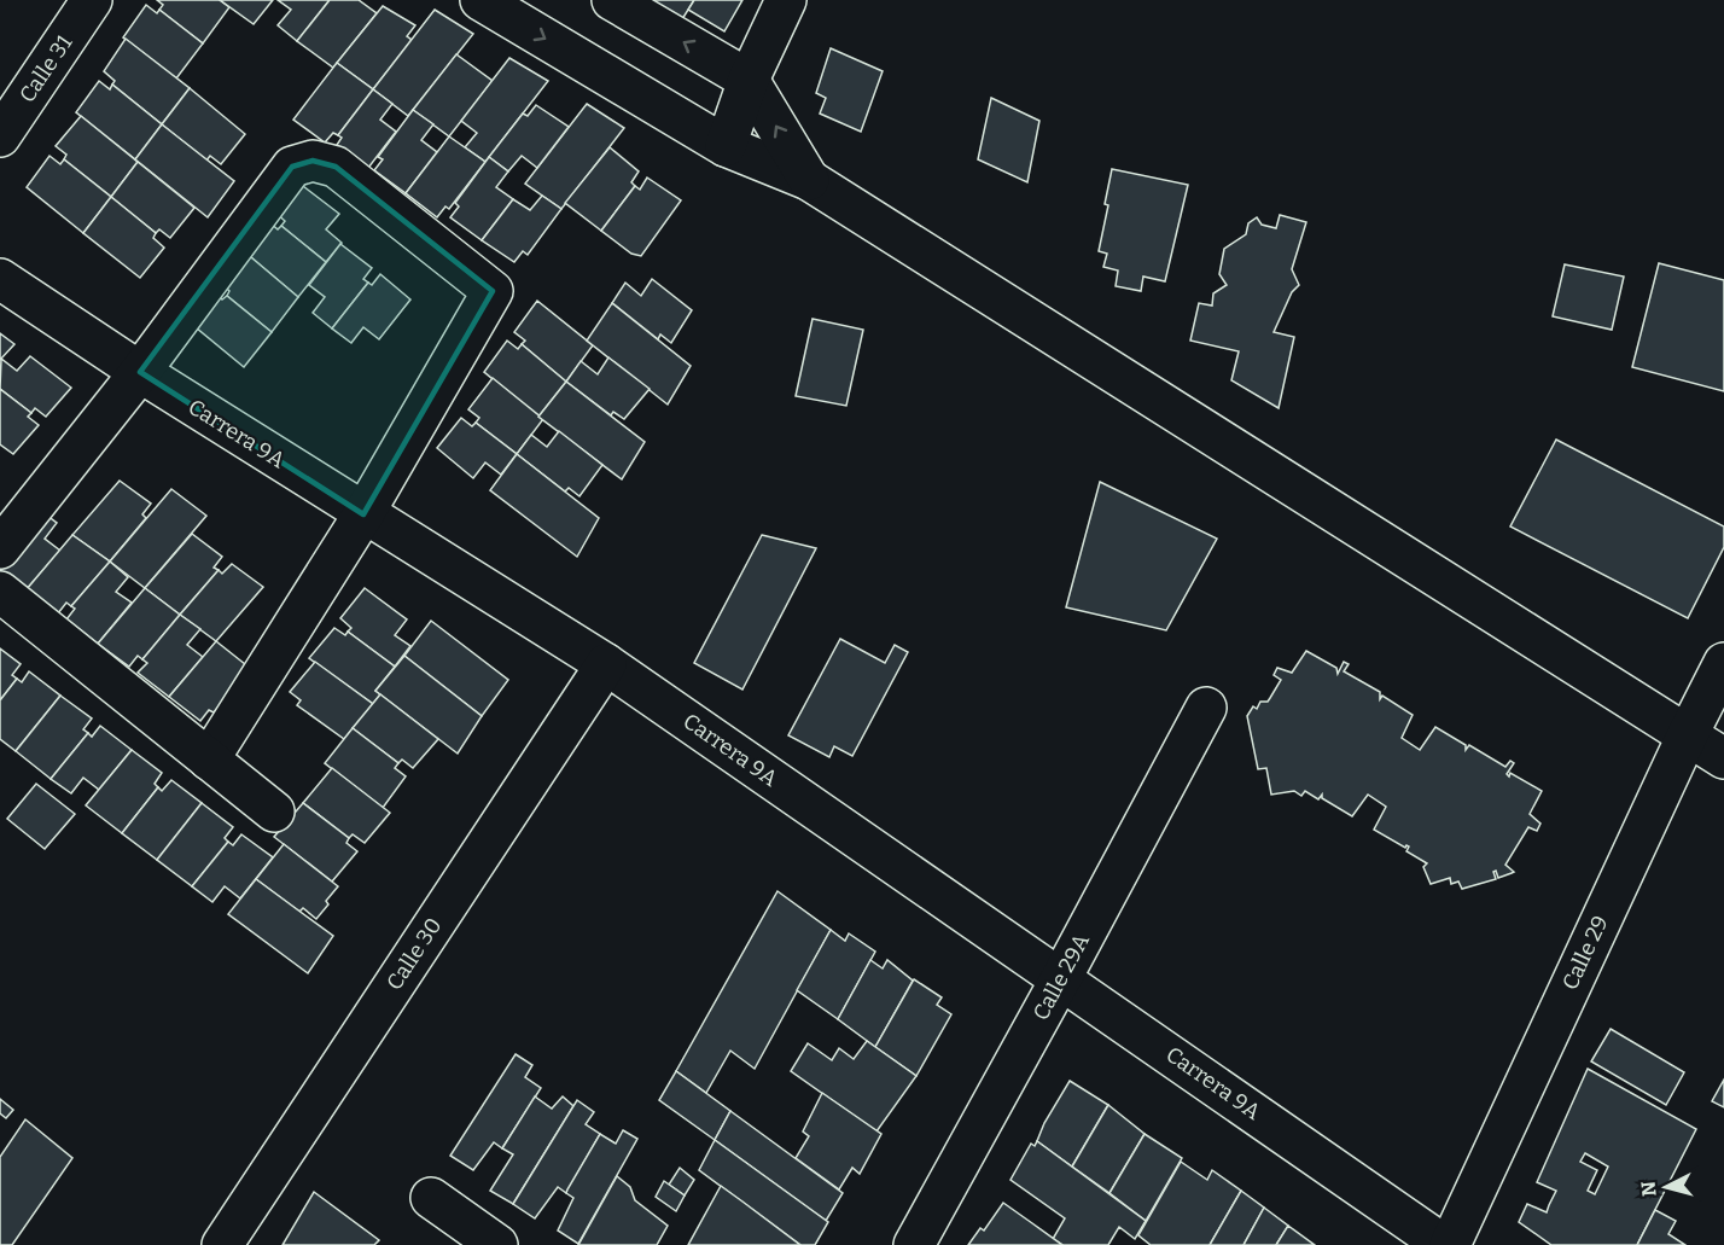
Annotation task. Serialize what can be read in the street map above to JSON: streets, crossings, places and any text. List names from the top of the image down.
{
  "streets": {
    "street": [
      "Calle 31",
      "Carrera 9A",
      "Calle 29",
      "Calle 30",
      "Calle 29A"
    ]
  },
  "crossings": [
    ["Carrera 9A", "Calle 30"],
    ["Carrera 9A", "Calle 29A"]
  ],
  "north": "left"
}
